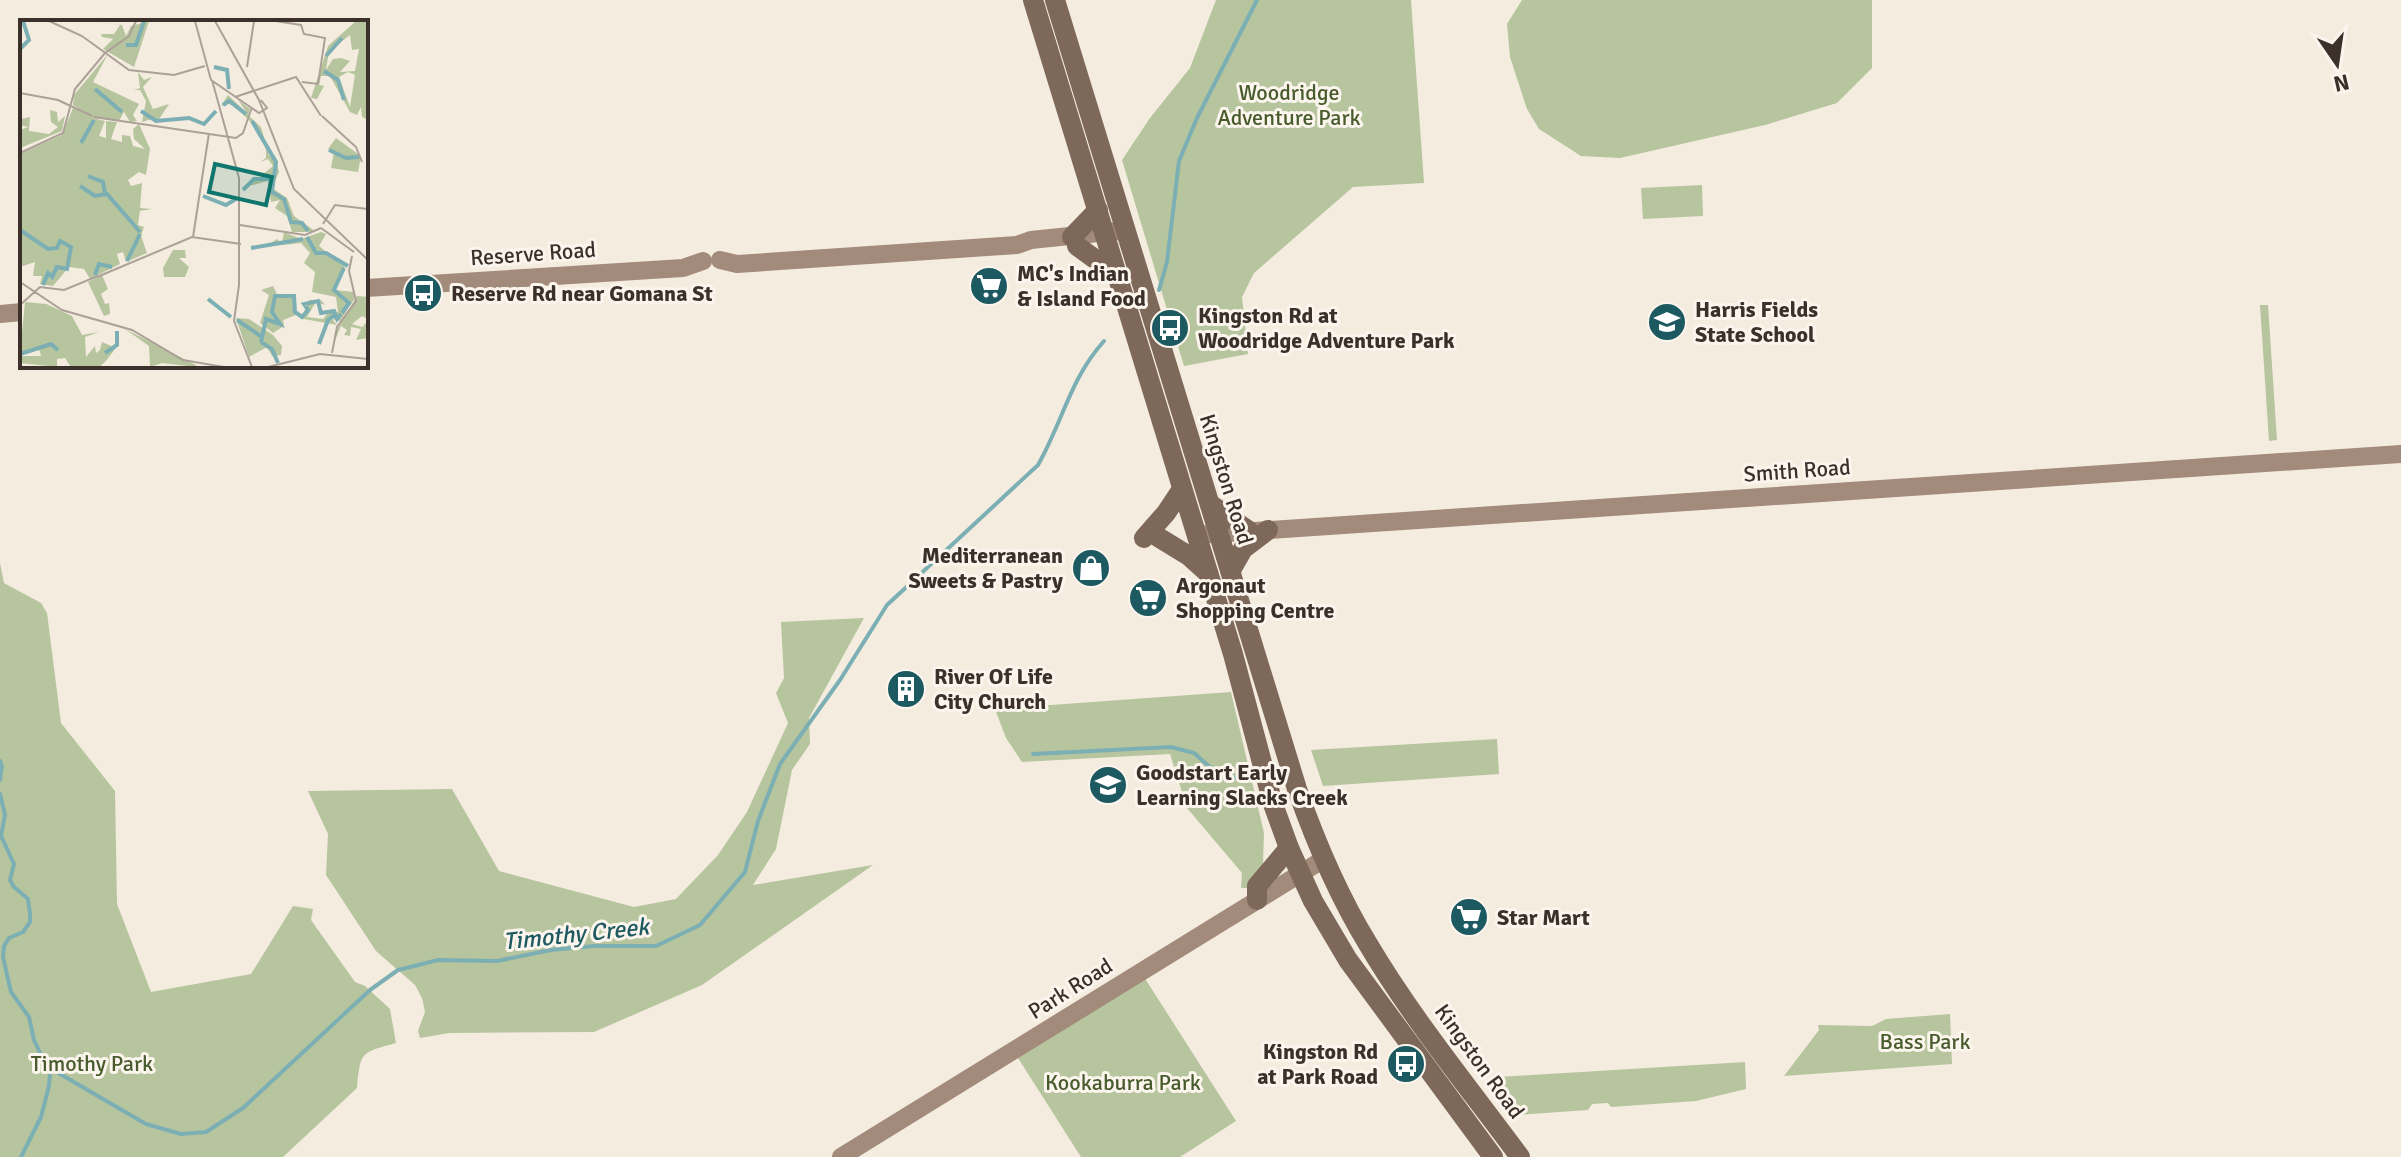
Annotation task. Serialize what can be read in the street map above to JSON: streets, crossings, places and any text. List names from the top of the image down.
{
  "streets": {
    "main road": ["Kingston Road"],
    "street": ["Reserve Road", "Smith Road", "Park Road"]
  },
  "crossings": [
    ["Reserve Road", "Kingston Road"],
    ["Smith Road", "Kingston Road"],
    ["Kingston Road", "Park Road"]
  ],
  "water": ["Timothy Creek"],
  "parks": [
    "Woodridge Adventure Park",
    "Bass Park",
    "Timothy Park",
    "Kookaburra Park"
  ],
  "places": {
    "supermarket": ["MC's Indian & Island Food", "Argonaut Shopping Centre", "Star Mart"],
    "bus stop": ["Reserve Rd near Gomana St", "Kingston Rd at Woodridge Adventure Park", "Kingston Rd at Park Road"],
    "school or university": ["Harris Fields State School", "Goodstart Early Learning Slacks Creek"],
    "shop": ["Mediterranean Sweets & Pastry"],
    "building": ["River Of Life City Church"]
  },
  "north": "bottom"
}
